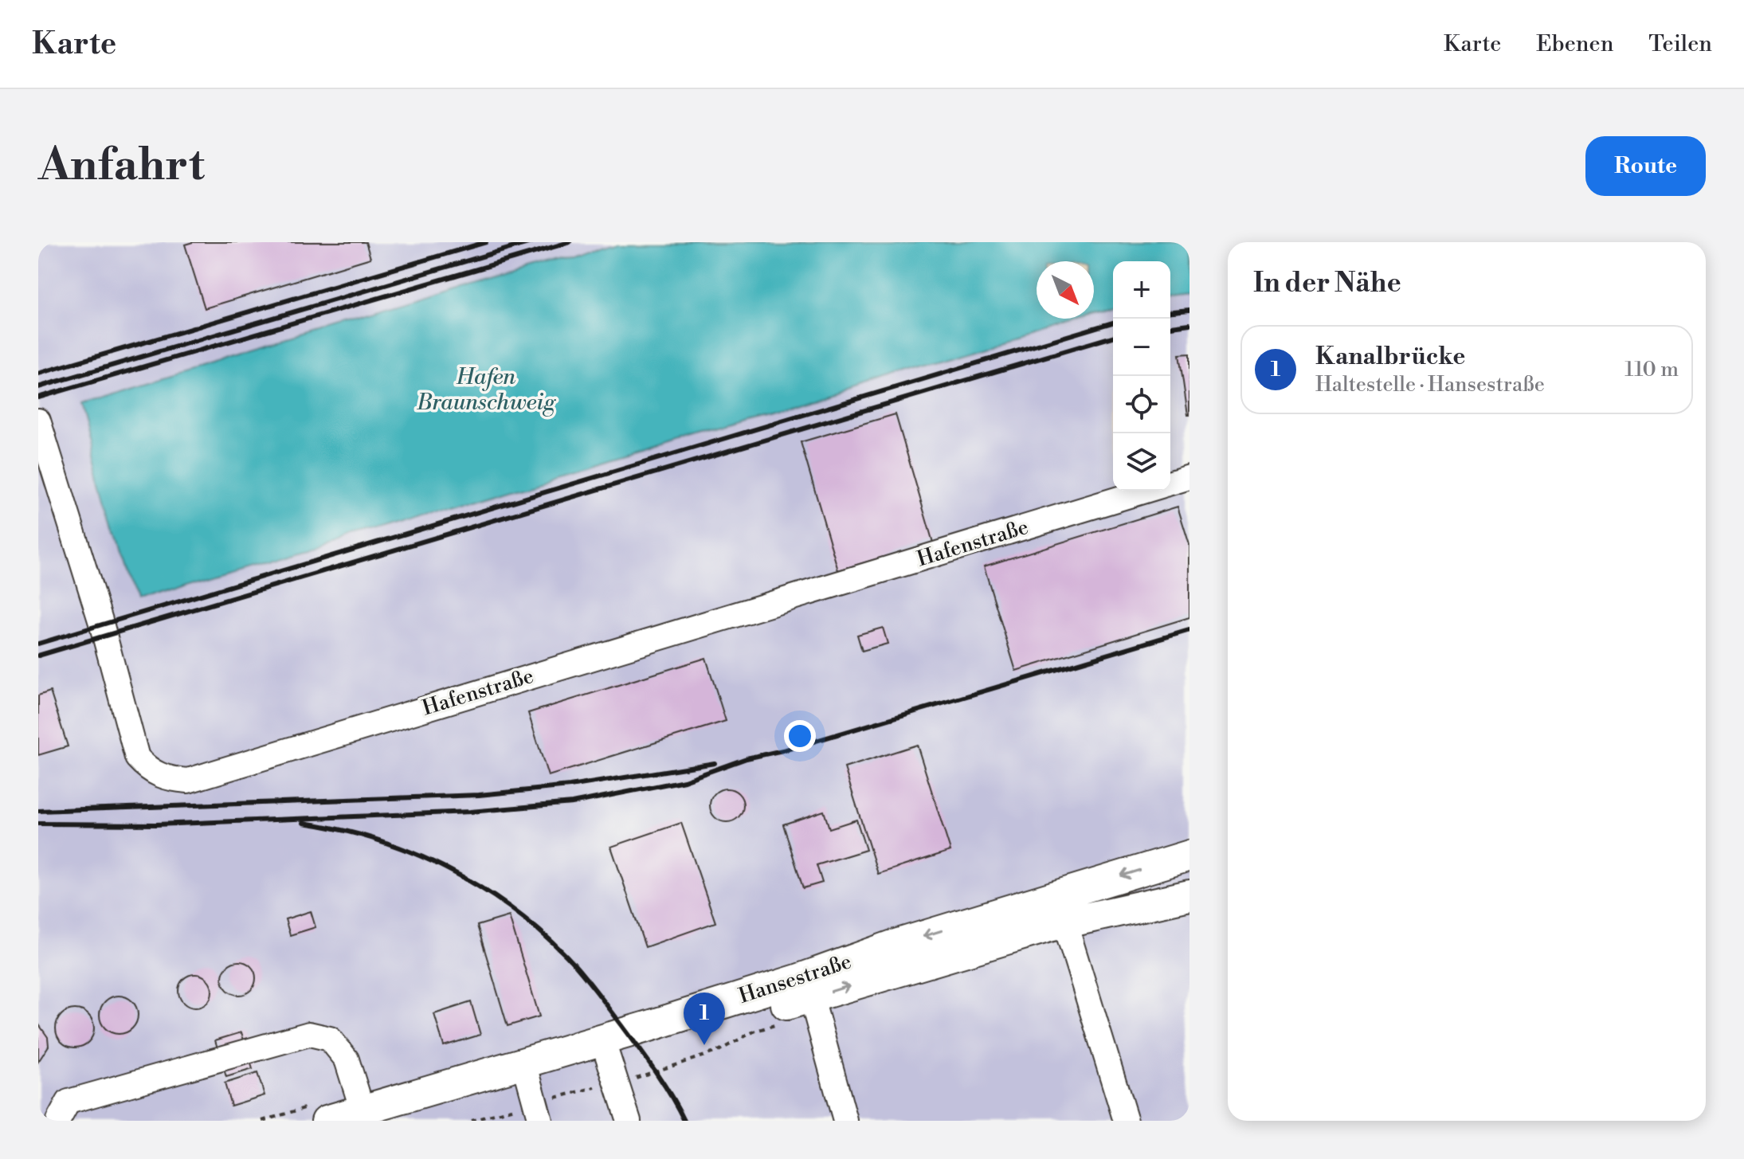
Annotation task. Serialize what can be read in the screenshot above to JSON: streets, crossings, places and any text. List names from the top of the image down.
{
  "streets": {
    "main road": ["Hansestraße"],
    "street": ["Hafenstraße"]
  },
  "water": ["Hafen Braunschweig"],
  "north": "bottom right",
  "page": {
    "header": "Karte",
    "nav": ["Karte", "Ebenen", "Teilen"],
    "buttons": "Route",
    "title": "Anfahrt",
    "heading": "In der Nähe",
    "map_buttons": ["+", "−"],
    "list": [
      {
        "mark": "1",
        "name": "Kanalbrücke",
        "note": "Haltestelle · Hansestraße",
        "value": "110 m"
      }
    ],
    "pins": "1"
  }
}
